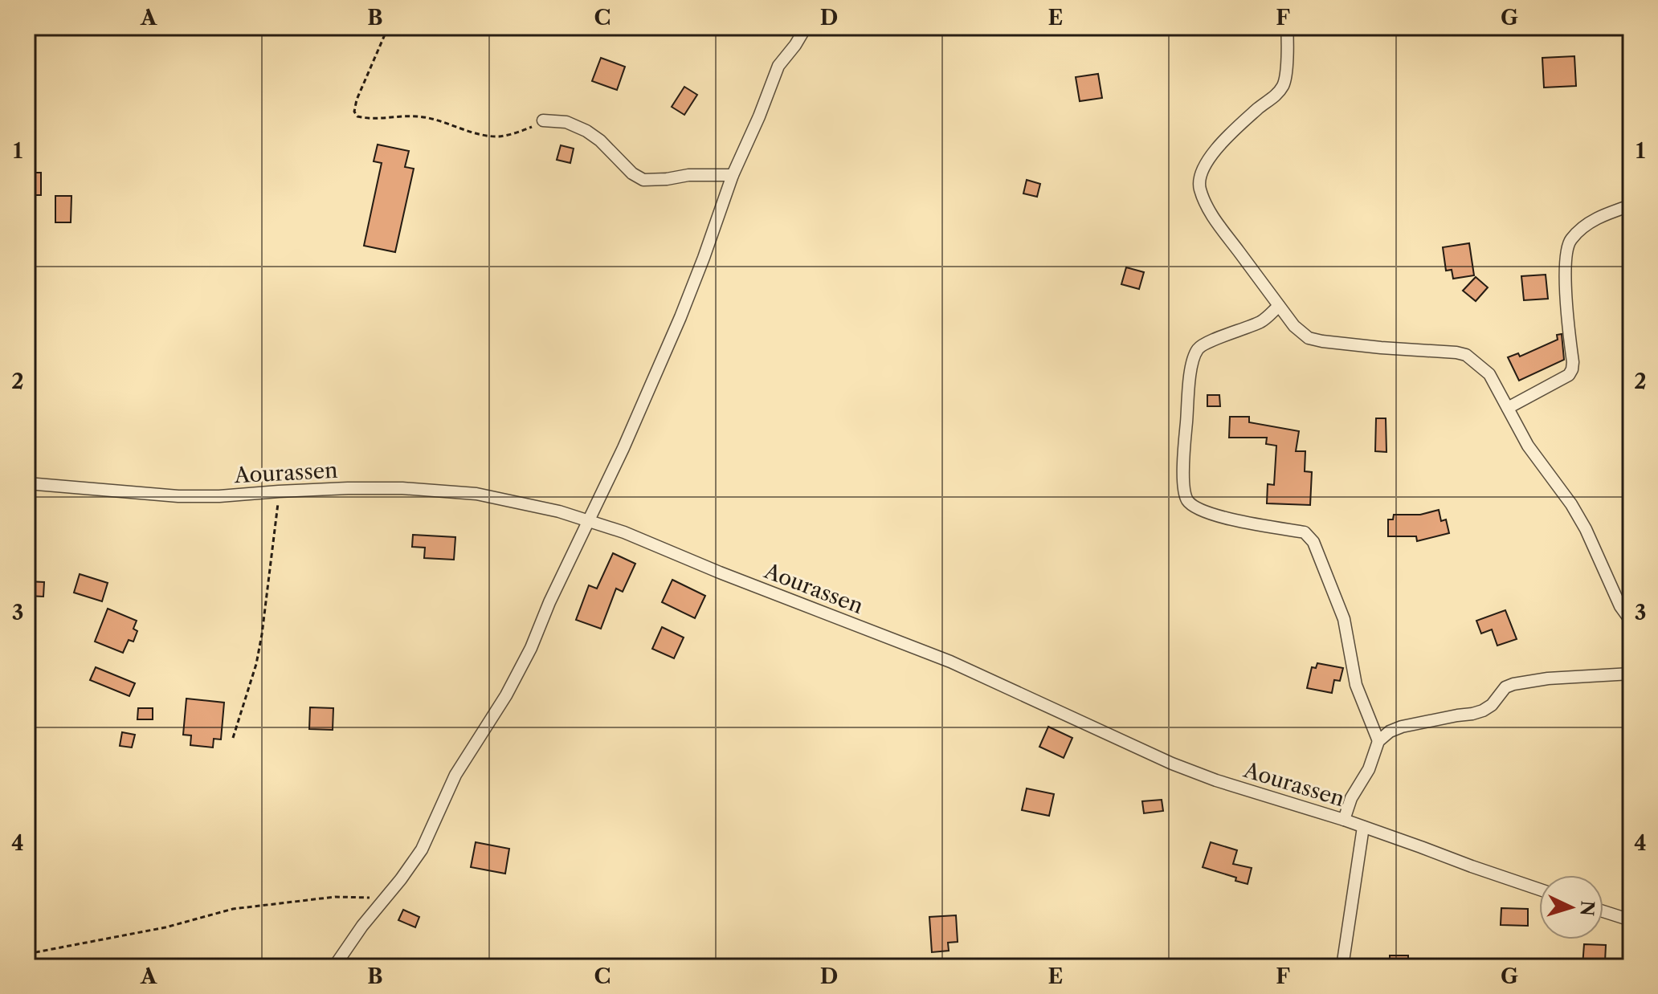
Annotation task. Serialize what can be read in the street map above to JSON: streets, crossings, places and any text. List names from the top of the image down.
{
  "streets": {
    "street": ["Aourassen"]
  },
  "north": "right",
  "grid": {
    "columns": [
      "A",
      "B",
      "C",
      "D",
      "E",
      "F",
      "G"
    ],
    "rows": [
      "1",
      "2",
      "3",
      "4"
    ]
  }
}
